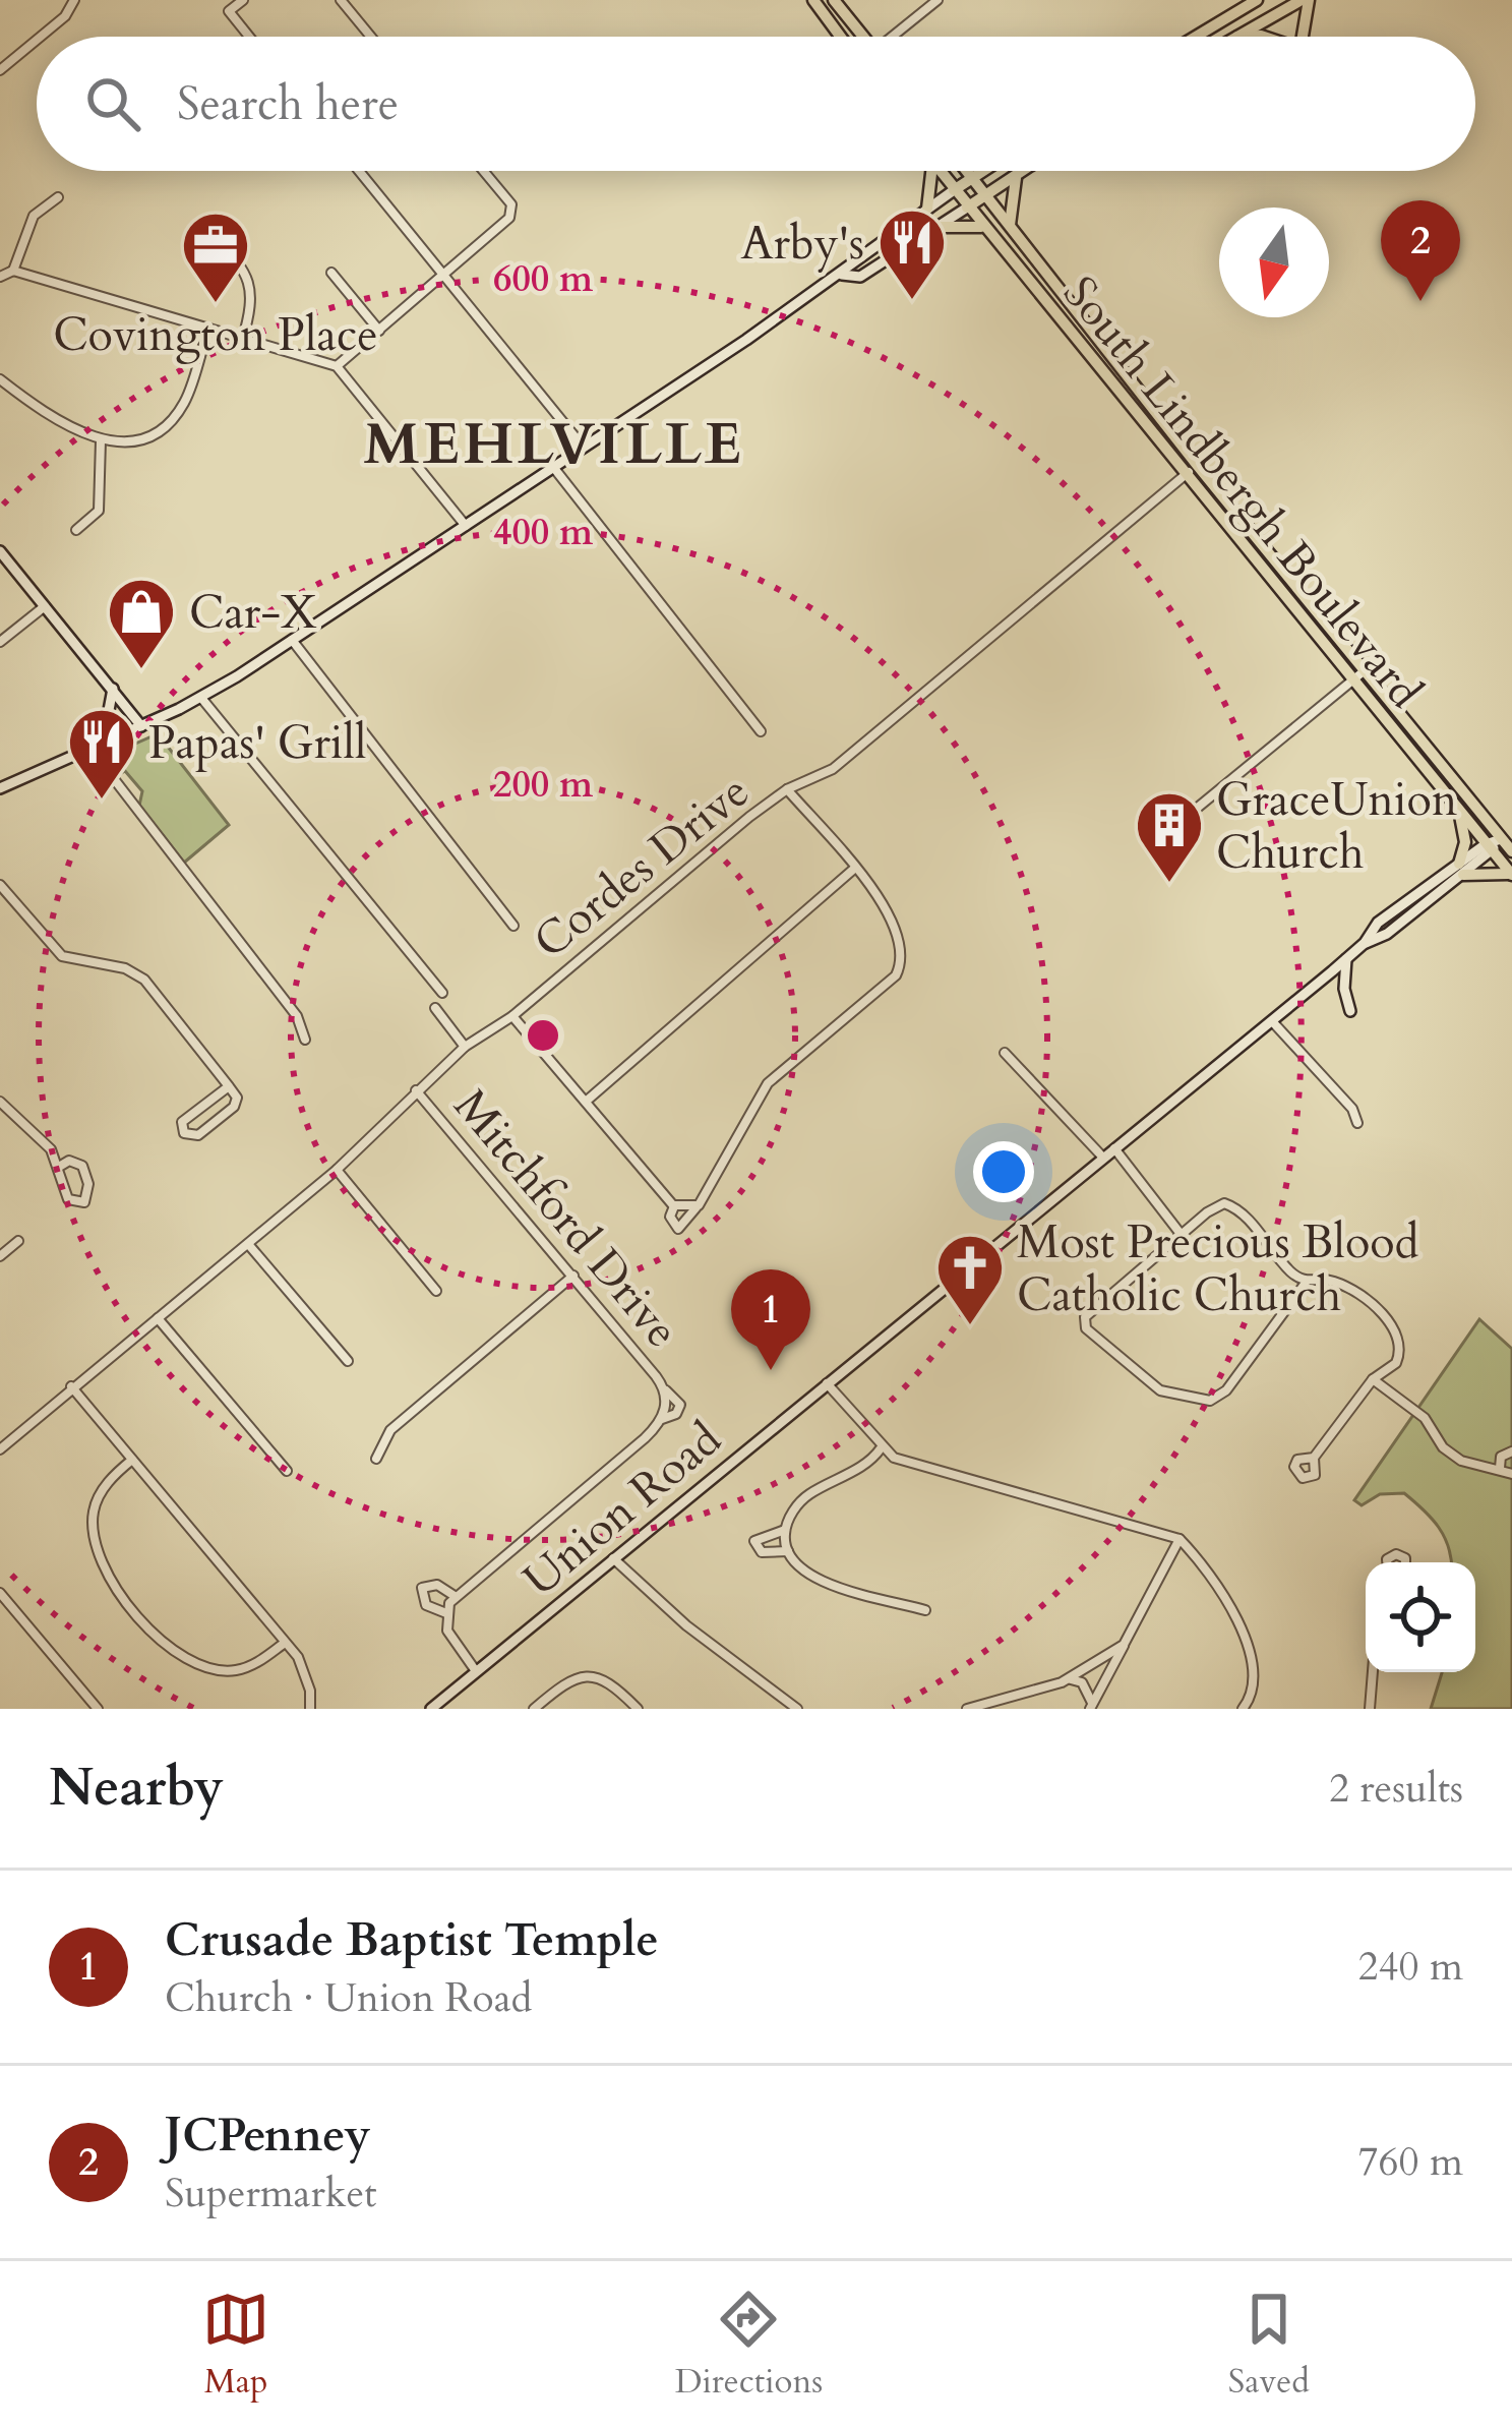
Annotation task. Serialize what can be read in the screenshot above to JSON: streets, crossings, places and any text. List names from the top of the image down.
{
  "streets": {
    "main road": ["South Lindbergh Boulevard", "Union Road"],
    "street": ["Cordes Drive", "Mitchford Drive"]
  },
  "crossings": [
    ["South Lindbergh Boulevard", "Cordes Drive"],
    ["South Lindbergh Boulevard", "Union Road"],
    ["Cordes Drive", "Mitchford Drive"],
    ["Mitchford Drive", "Union Road"]
  ],
  "districts": ["MEHLVILLE"],
  "places": {
    "restaurant": ["Arby's", "Papas' Grill"],
    "office": ["Covington Place"],
    "shop": ["Car-X"],
    "building": ["GraceUnion Church"],
    "church": ["Most Precious Blood Catholic Church"]
  },
  "north": "bottom",
  "page": {
    "search": "Search here",
    "pins": ["2", "1"],
    "heading": ["Nearby", "2 results"],
    "list": [
      {
        "mark": "1",
        "name": "Crusade Baptist Temple",
        "note": "Church · Union Road",
        "value": "240 m"
      },
      {
        "mark": "2",
        "name": "JCPenney",
        "note": "Supermarket",
        "value": "760 m"
      }
    ],
    "nav": ["Map", "Directions", "Saved"]
  },
  "rings": ["600 m", "400 m", "200 m"]
}
